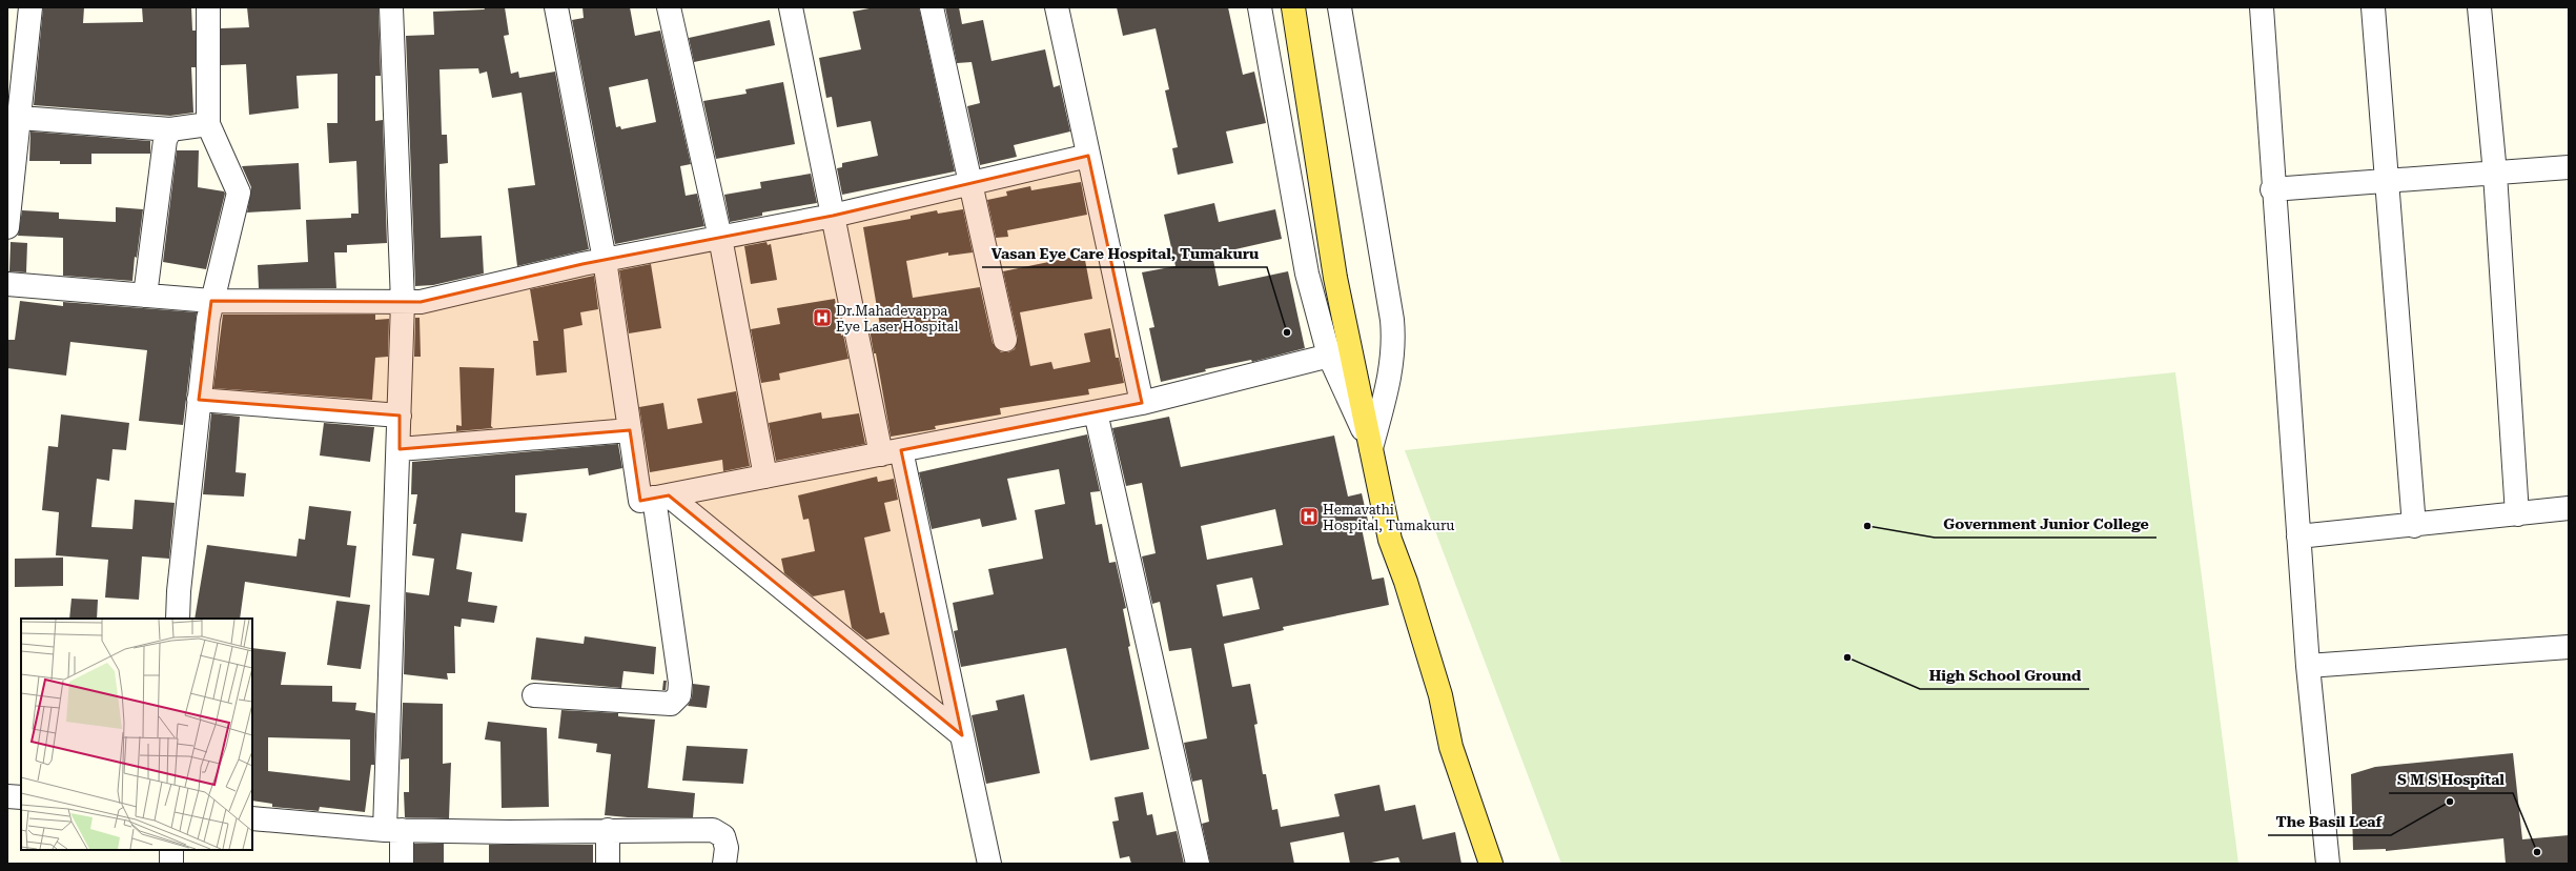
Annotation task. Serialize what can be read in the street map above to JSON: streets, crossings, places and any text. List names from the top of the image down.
{
  "places": {
    "hospital": ["Dr.Mahadevappa Eye Laser Hospital", "Hemavathi Hospital, Tumakuru"],
    "other": [
      "Vasan Eye Care Hospital, Tumakuru",
      "Government Junior College",
      "High School Ground",
      "The Basil Leaf",
      "S M S Hospital"
    ]
  }
}
